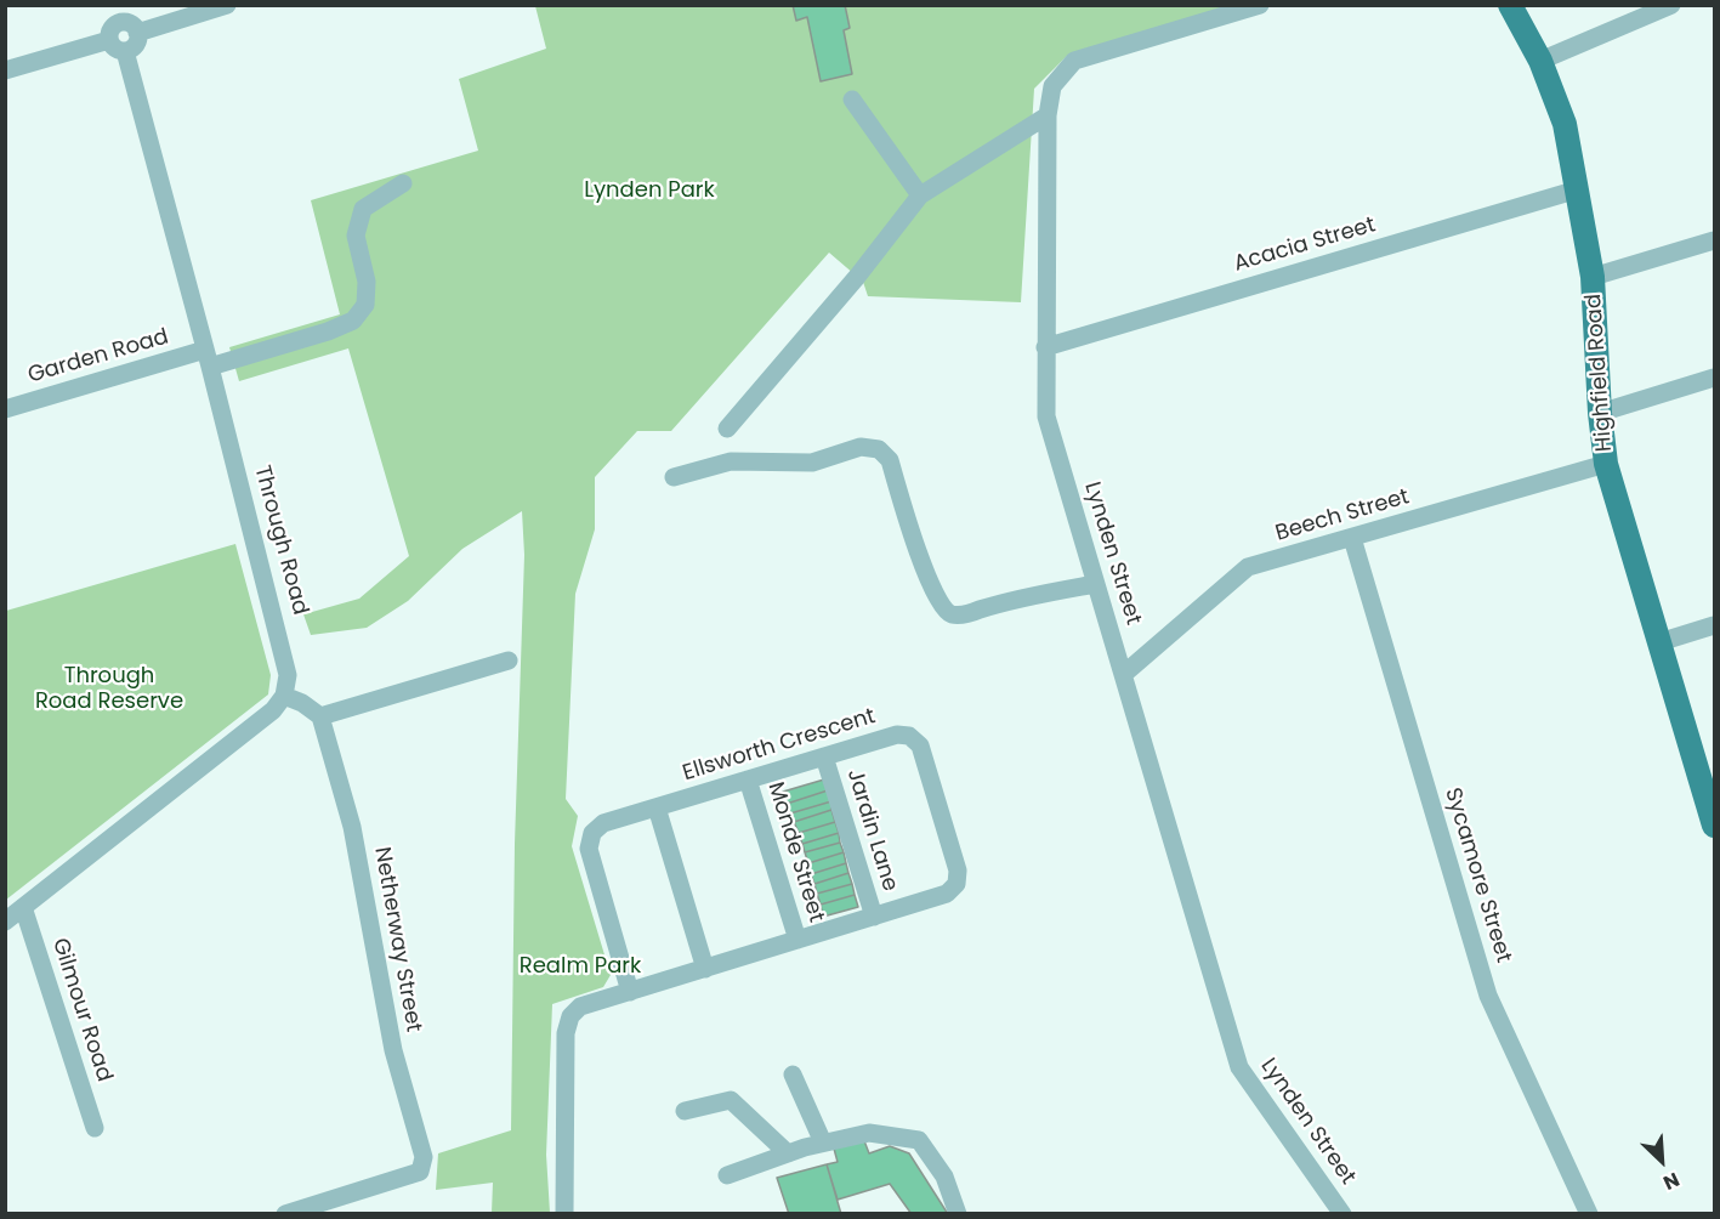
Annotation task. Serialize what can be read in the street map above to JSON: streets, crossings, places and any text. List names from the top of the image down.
{
  "streets": {
    "main road": ["Highfield Road"],
    "street": [
      "Acacia Street",
      "Garden Road",
      "Beech Street",
      "Through Road",
      "Lynden Street",
      "Ellsworth Crescent",
      "Jardin Lane",
      "Monde Street",
      "Sycamore Street",
      "Netherway Street",
      "Gilmour Road"
    ]
  },
  "crossings": [
    ["Acacia Street", "Highfield Road"],
    ["Acacia Street", "Lynden Street"],
    ["Garden Road", "Through Road"],
    ["Highfield Road", "Beech Street"],
    ["Beech Street", "Lynden Street"],
    ["Beech Street", "Sycamore Street"],
    ["Ellsworth Crescent", "Jardin Lane"],
    ["Ellsworth Crescent", "Monde Street"]
  ],
  "parks": ["Lynden Park", "Through Road Reserve", "Realm Park"],
  "north": "bottom right"
}
